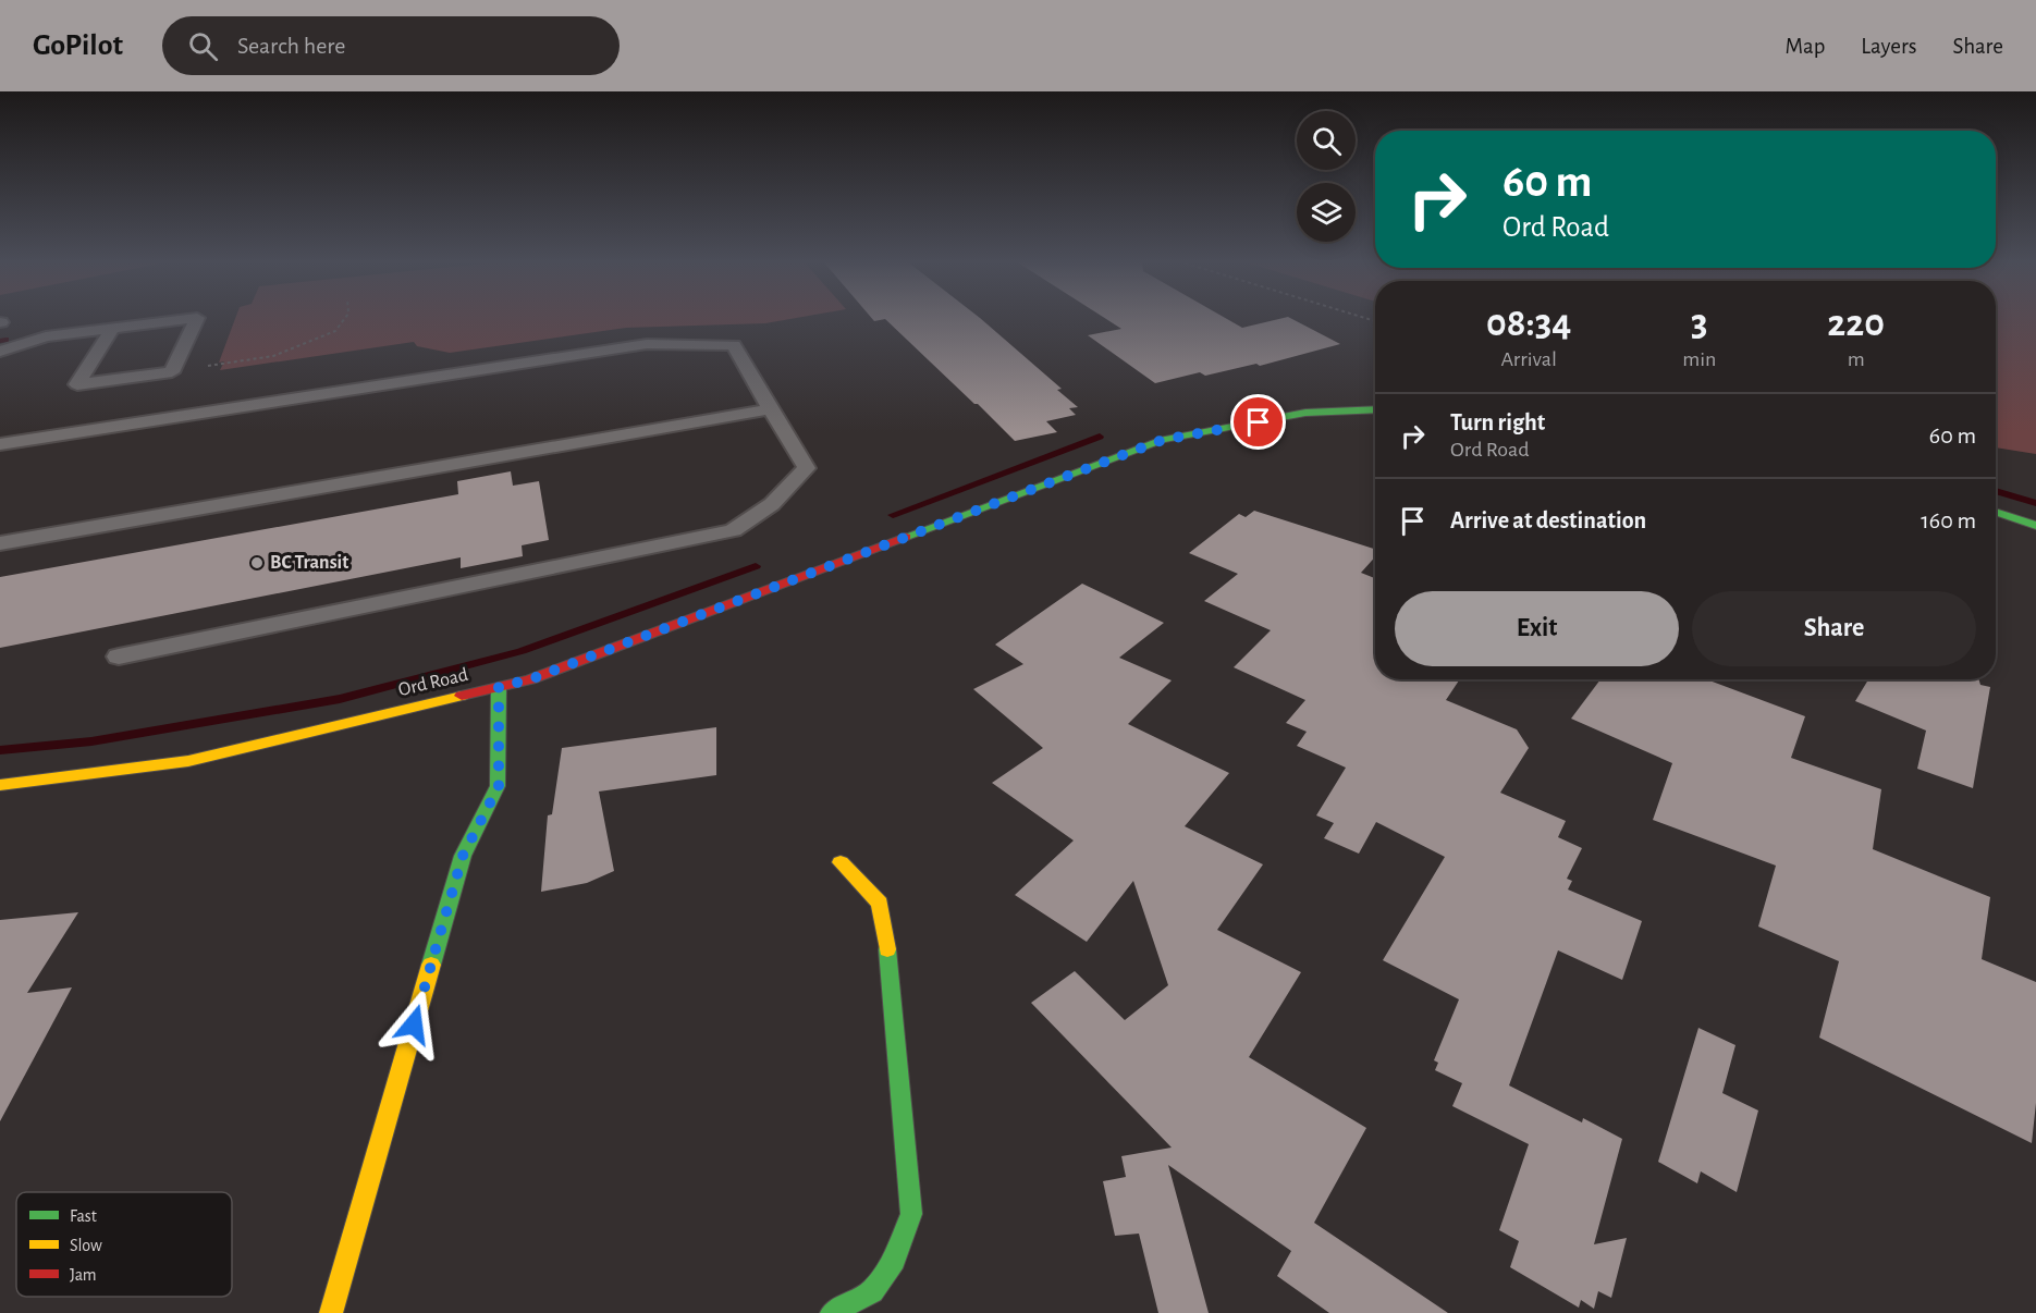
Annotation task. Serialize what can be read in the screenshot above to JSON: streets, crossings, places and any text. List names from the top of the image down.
{
  "streets": {
    "street": ["Ord Road"]
  },
  "places": ["BC Transit"],
  "legend": ["Fast", "Slow", "Jam"],
  "page": {
    "header": "GoPilot",
    "search": "Search here",
    "nav": ["Map", "Layers", "Share"],
    "turn": ["60 m", "Ord Road"],
    "eta": [
      "08:34",
      "Arrival",
      "3",
      "min",
      "220",
      "m"
    ],
    "list": [
      {
        "name": "Turn right",
        "note": "Ord Road",
        "value": "60 m"
      },
      {
        "name": "Arrive at destination",
        "value": "160 m"
      }
    ],
    "buttons": ["Exit", "Share"]
  }
}
